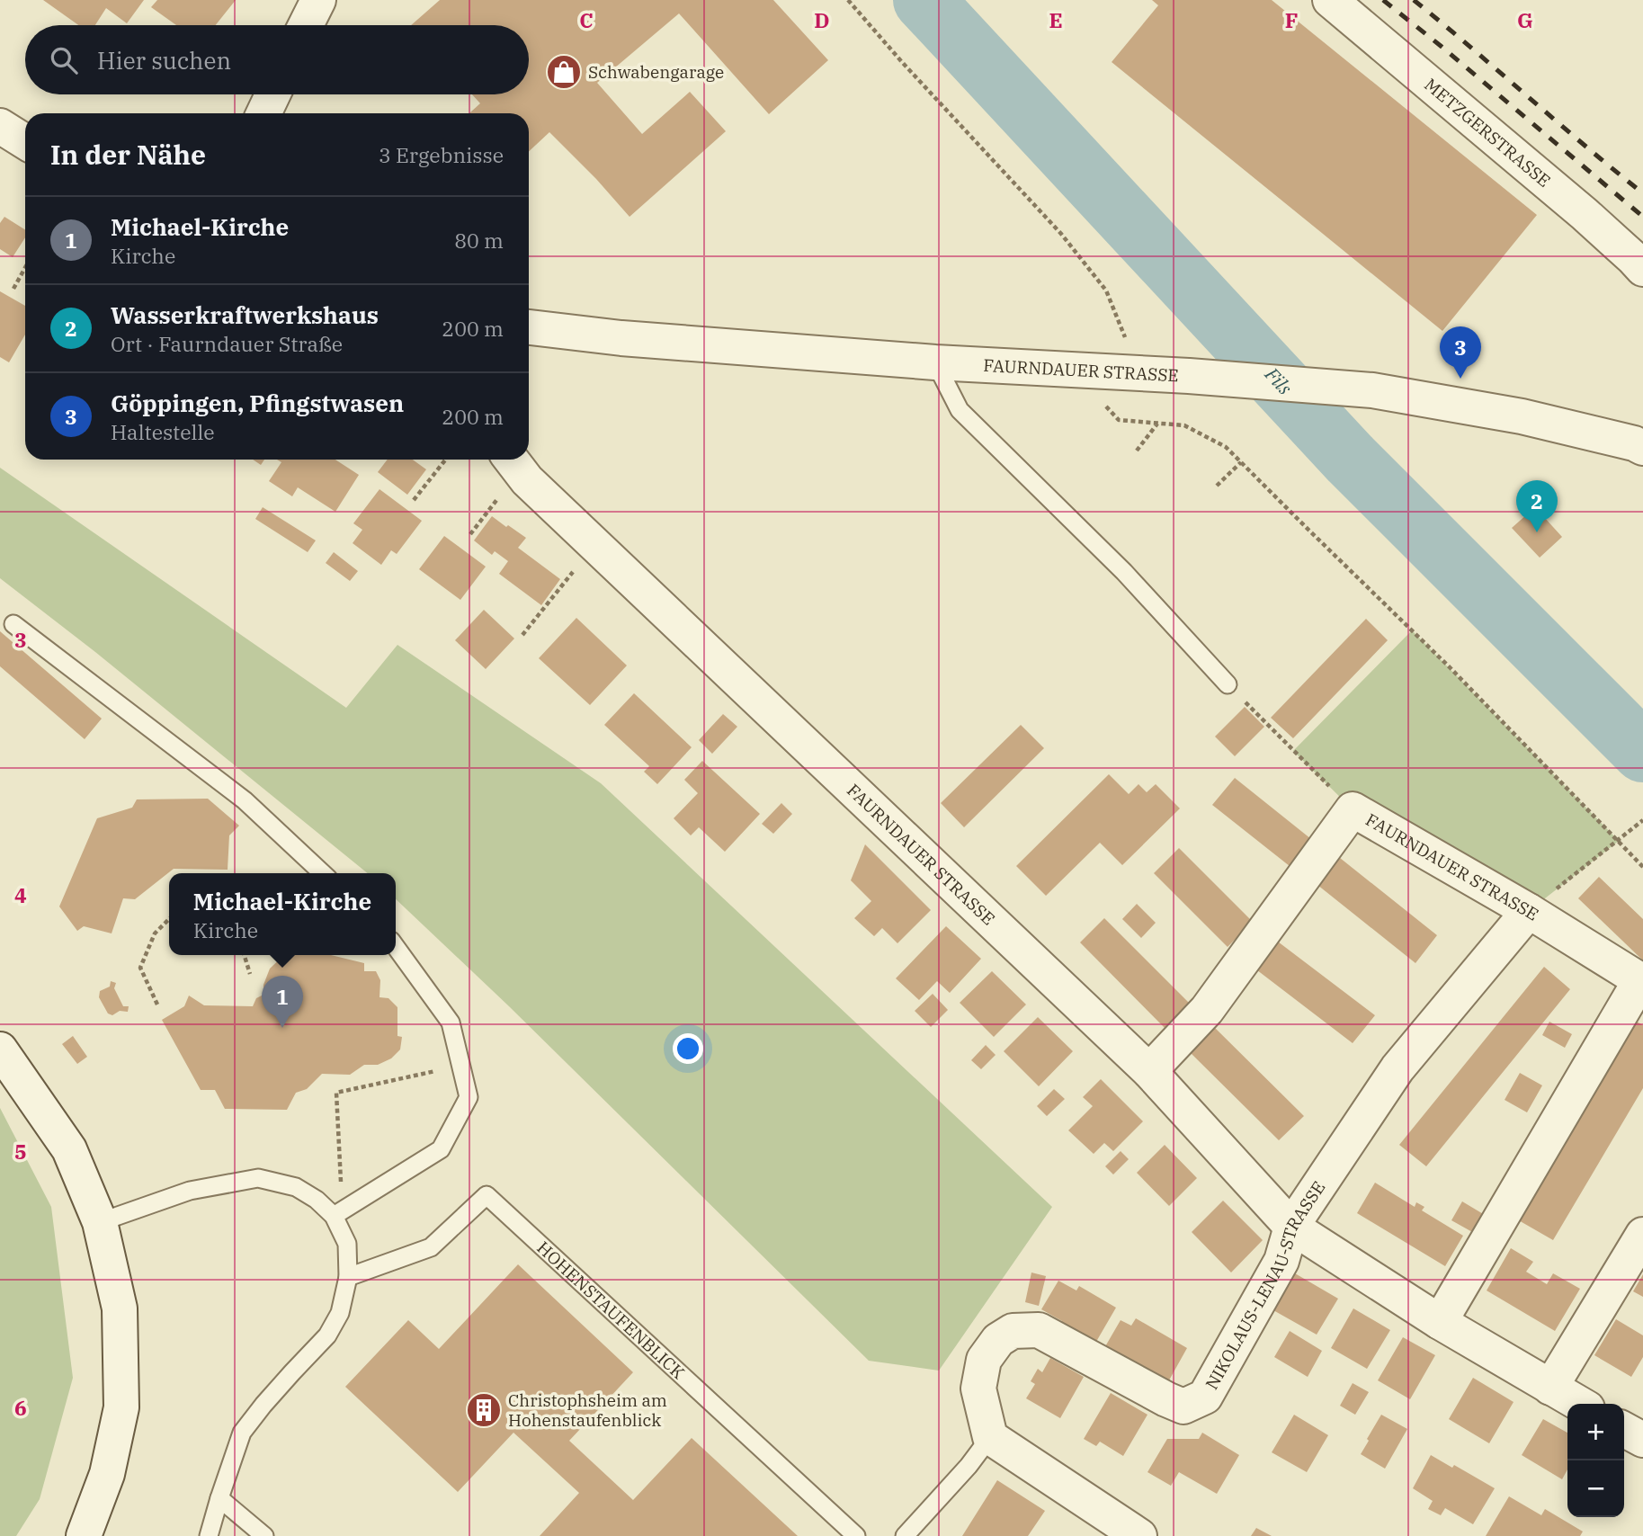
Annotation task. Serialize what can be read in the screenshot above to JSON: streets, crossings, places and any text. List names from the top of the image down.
{
  "streets": {
    "street": ["METZGERSTRASSE", "FAURNDAUER STRASSE", "NIKOLAUS-LENAU-STRASSE"],
    "lane": ["HOHENSTAUFENBLICK"]
  },
  "crossings": [
    ["FAURNDAUER STRASSE", "NIKOLAUS-LENAU-STRASSE"]
  ],
  "water": ["Fils"],
  "places": {
    "shop": ["Schwabengarage"],
    "building": ["Christophsheim am Hohenstaufenblick"]
  },
  "page": {
    "search": "Hier suchen",
    "heading": ["In der Nähe", "3 Ergebnisse"],
    "list": [
      {
        "mark": "1",
        "name": "Michael-Kirche",
        "note": "Kirche",
        "value": "80 m"
      },
      {
        "mark": "2",
        "name": "Wasserkraftwerkshaus",
        "note": "Ort · Faurndauer Straße",
        "value": "200 m"
      },
      {
        "mark": "3",
        "name": "Göppingen, Pfingstwasen",
        "note": "Haltestelle",
        "value": "200 m"
      }
    ],
    "pins": ["3", "2", "1"],
    "popup": ["Michael-Kirche", "Kirche"],
    "map_buttons": ["+", "−"]
  },
  "grid": {
    "columns": [
      "C",
      "D",
      "E",
      "F",
      "G"
    ],
    "rows": [
      "3",
      "4",
      "5",
      "6"
    ]
  }
}
